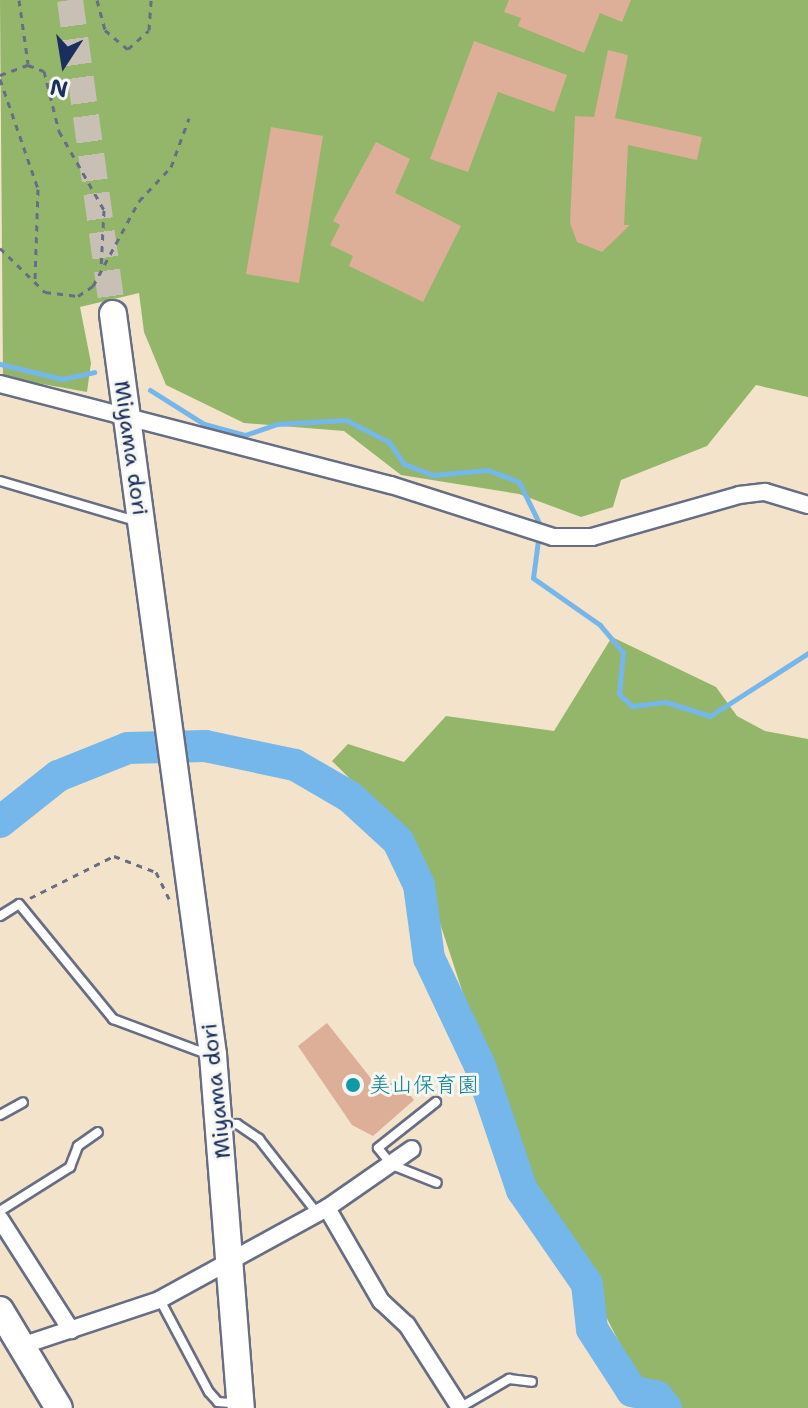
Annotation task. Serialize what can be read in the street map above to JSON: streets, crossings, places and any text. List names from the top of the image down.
{
  "streets": {
    "main road": ["Miyama dori"]
  },
  "places": ["美山保育園"],
  "north": "bottom"
}
